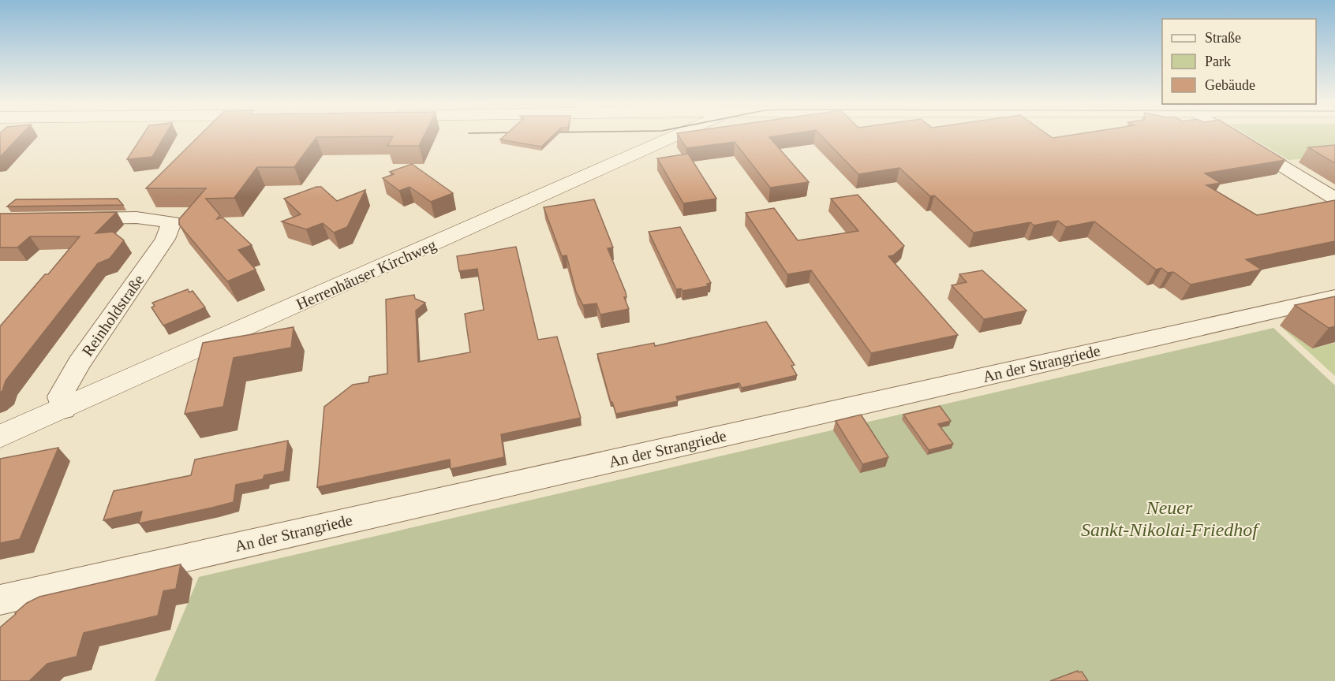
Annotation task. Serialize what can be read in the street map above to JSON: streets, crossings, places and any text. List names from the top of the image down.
{
  "streets": {
    "street": ["Herrenhäuser Kirchweg", "Reinholdstraße", "An der Strangriede"]
  },
  "crossings": [
    ["Herrenhäuser Kirchweg", "Reinholdstraße"]
  ],
  "parks": ["Neuer Sankt-Nikolai-Friedhof"],
  "legend": ["Straße", "Park", "Gebäude"]
}
